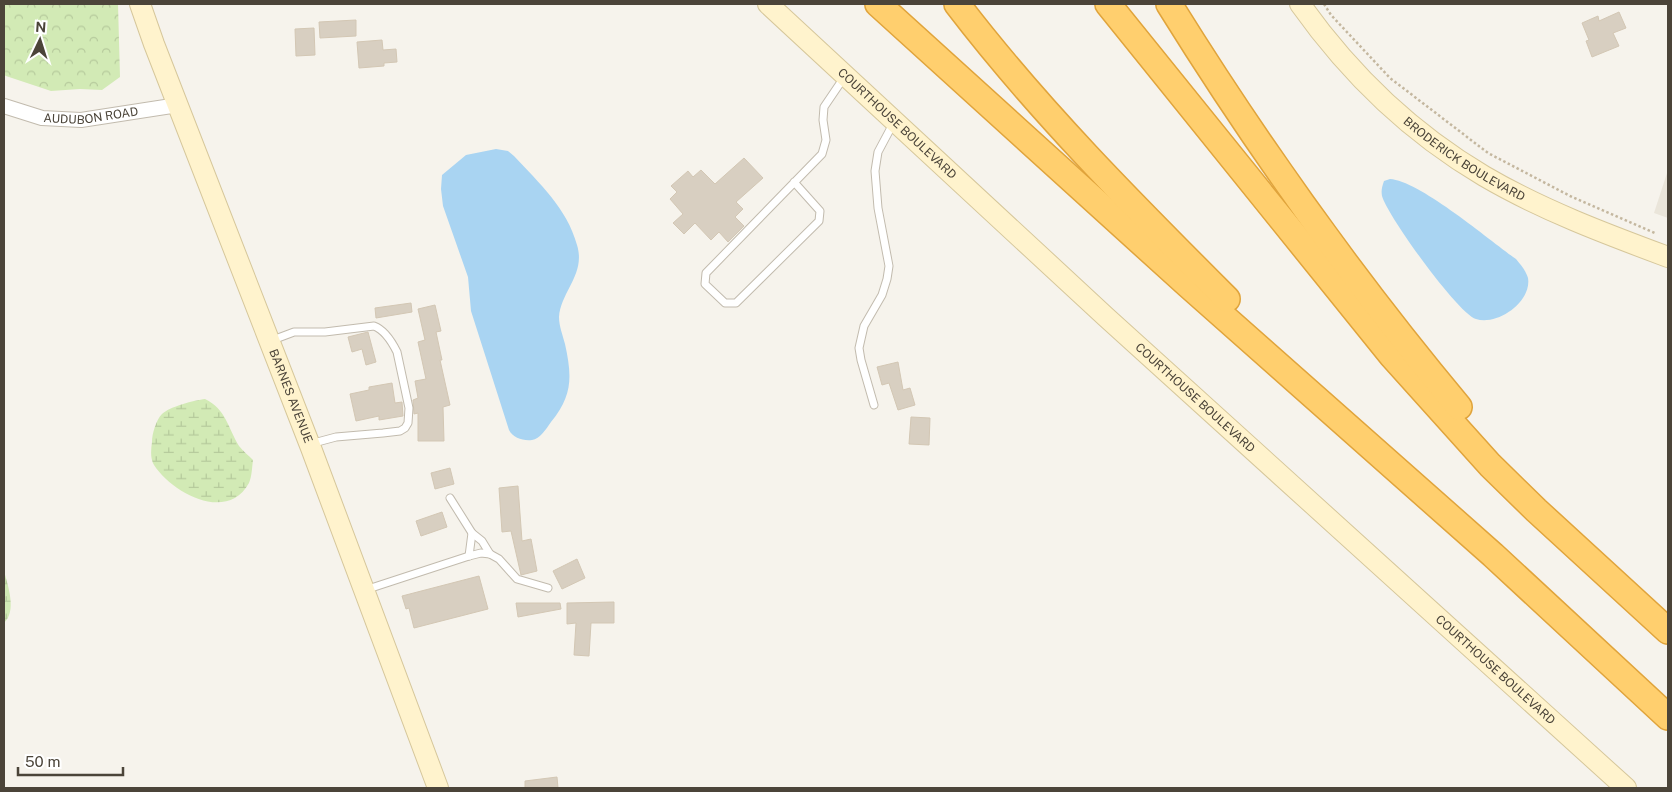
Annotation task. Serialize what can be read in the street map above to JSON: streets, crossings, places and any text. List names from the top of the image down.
{
  "streets": {
    "street": [
      "AUDUBON ROAD",
      "COURTHOUSE BOULEVARD",
      "BRODERICK BOULEVARD",
      "BARNES AVENUE"
    ]
  },
  "crossings": [
    ["AUDUBON ROAD", "BARNES AVENUE"]
  ],
  "scale_bar": "50 m",
  "north": "top"
}
